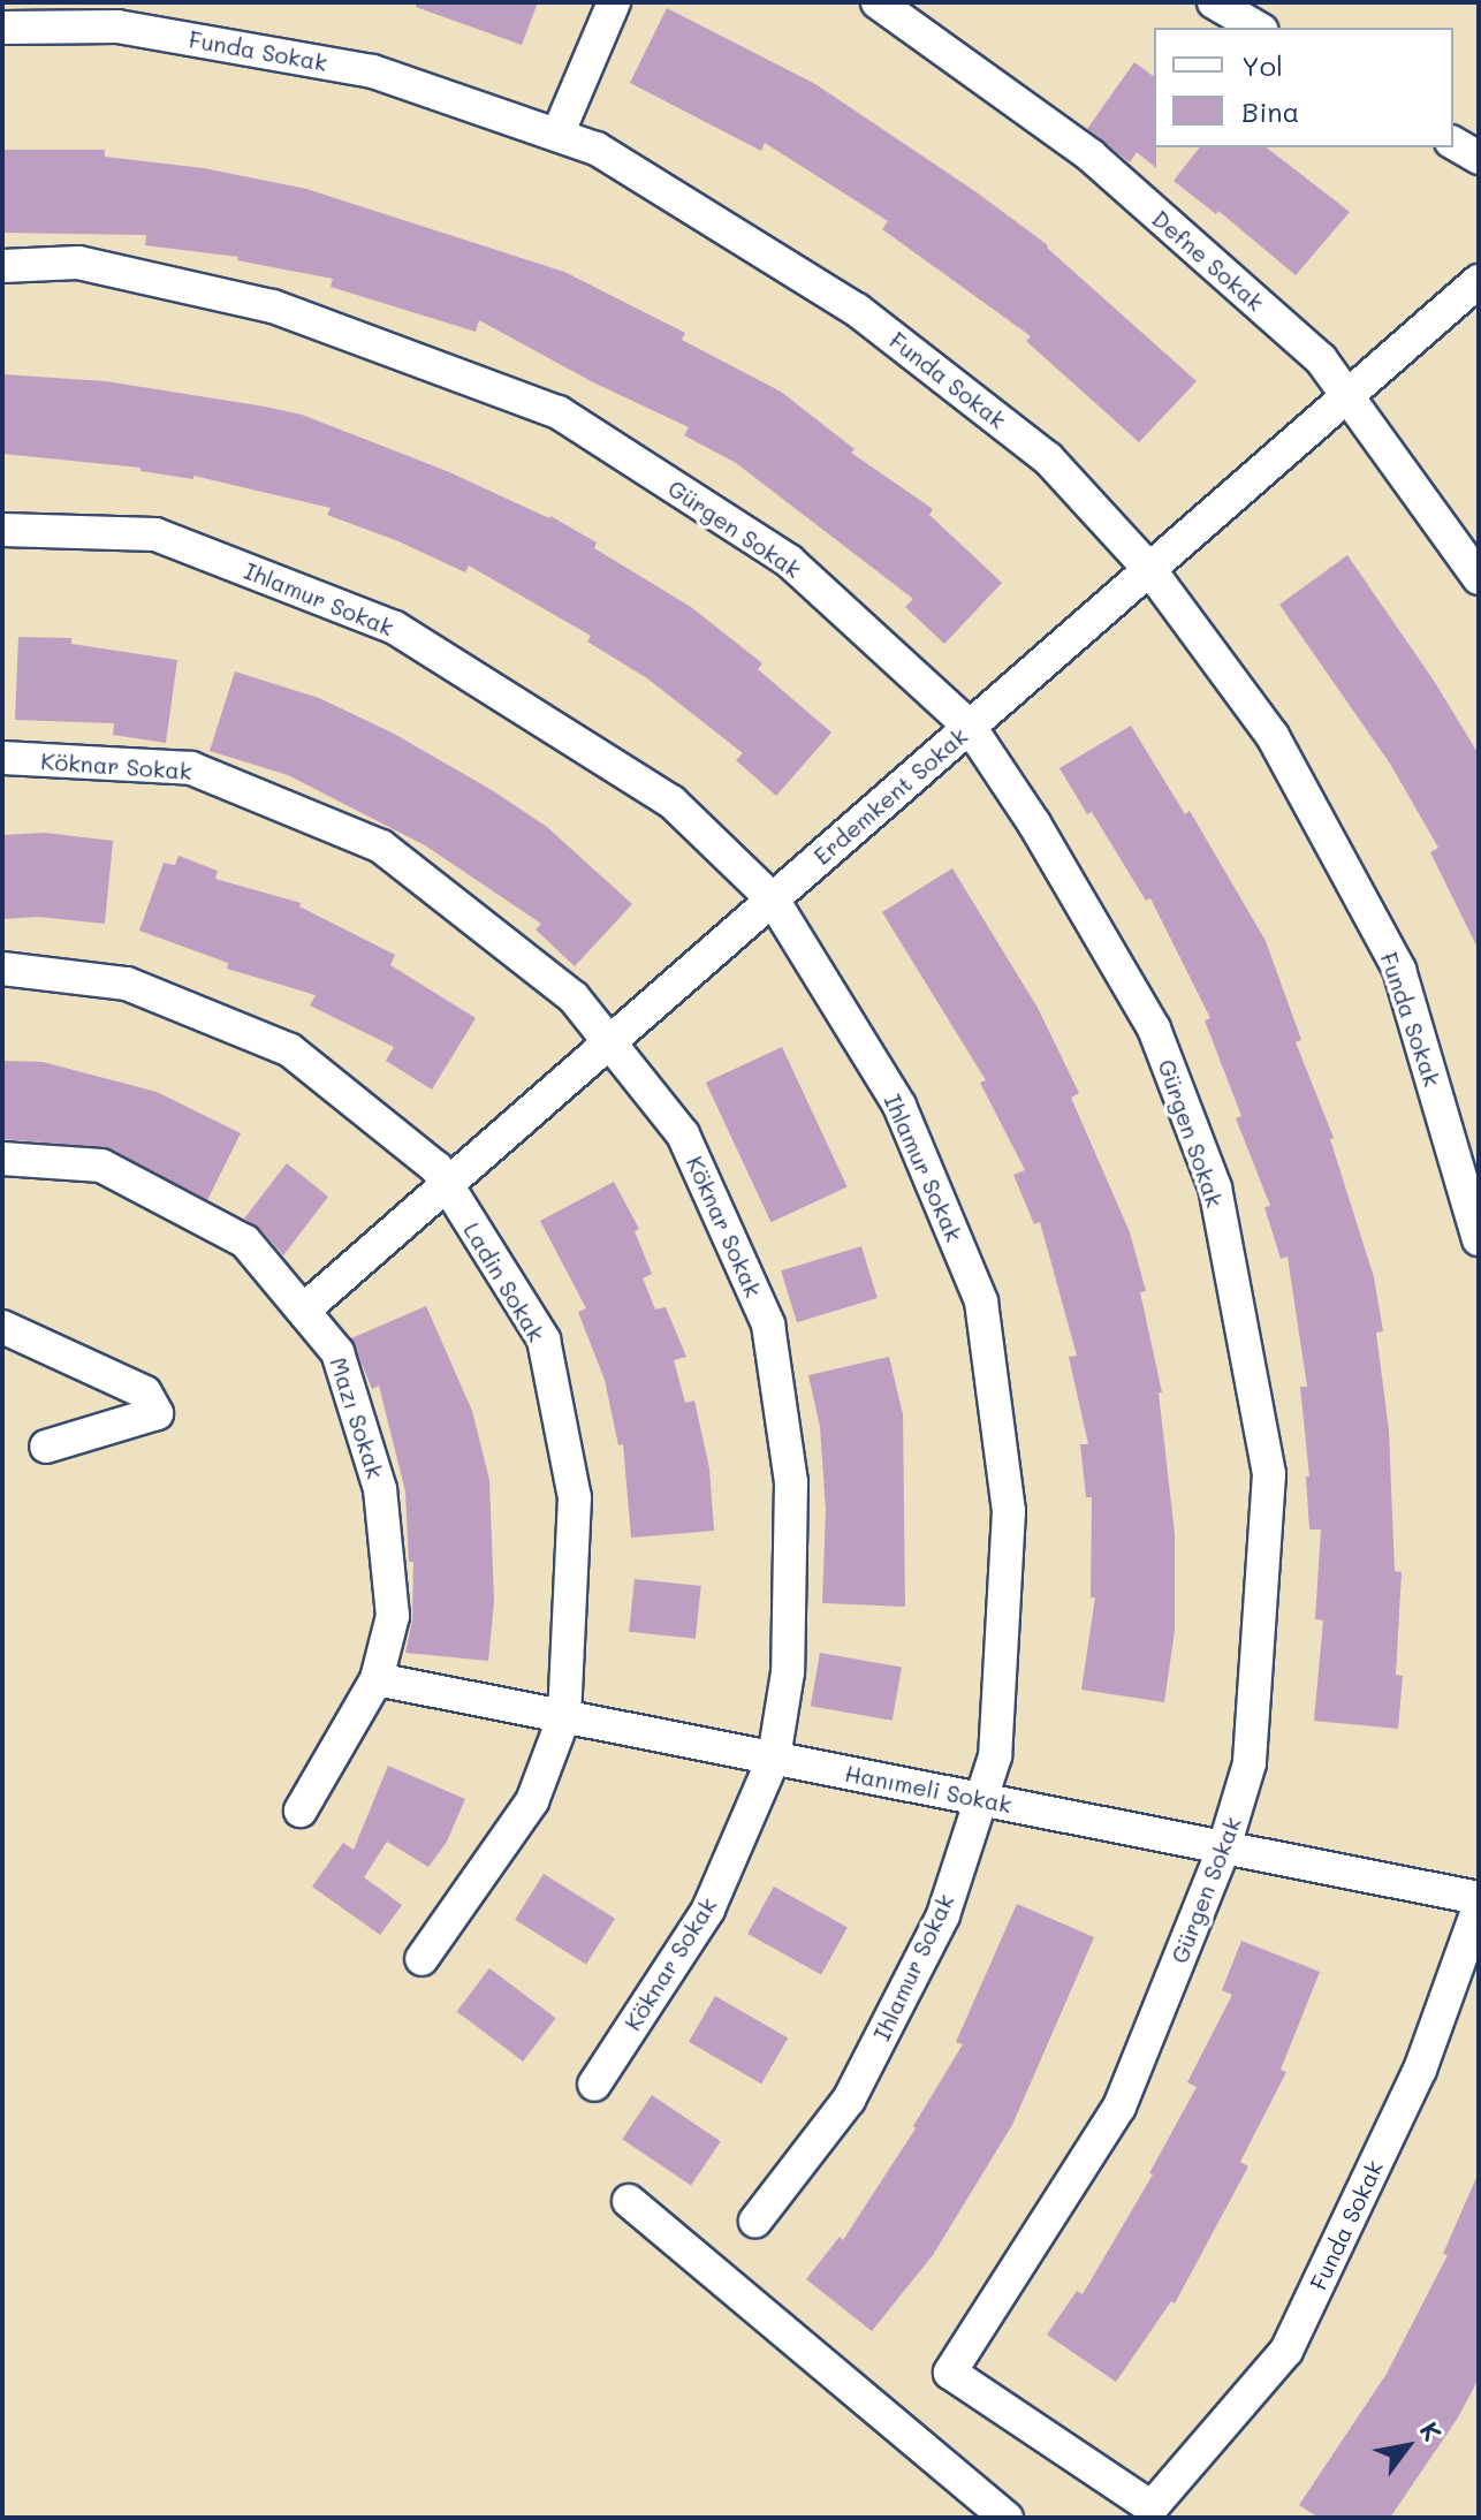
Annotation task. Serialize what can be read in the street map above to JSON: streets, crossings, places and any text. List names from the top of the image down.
{
  "streets": {
    "street": [
      "Funda Sokak",
      "Defne Sokak",
      "Gürgen Sokak",
      "Ihlamur Sokak",
      "Köknar Sokak",
      "Erdemkent Sokak",
      "Ladin Sokak",
      "Mazı Sokak",
      "Hanımeli Sokak"
    ]
  },
  "crossings": [
    ["Funda Sokak", "Gürgen Sokak"],
    ["Funda Sokak", "Erdemkent Sokak"],
    ["Defne Sokak", "Erdemkent Sokak"],
    ["Gürgen Sokak", "Erdemkent Sokak"],
    ["Gürgen Sokak", "Hanımeli Sokak"],
    ["Ihlamur Sokak", "Erdemkent Sokak"],
    ["Ihlamur Sokak", "Hanımeli Sokak"],
    ["Köknar Sokak", "Erdemkent Sokak"],
    ["Köknar Sokak", "Hanımeli Sokak"],
    ["Erdemkent Sokak", "Ladin Sokak"],
    ["Erdemkent Sokak", "Mazı Sokak"],
    ["Ladin Sokak", "Hanımeli Sokak"],
    ["Mazı Sokak", "Hanımeli Sokak"]
  ],
  "legend": ["Yol", "Bina"],
  "north": "top right"
}
